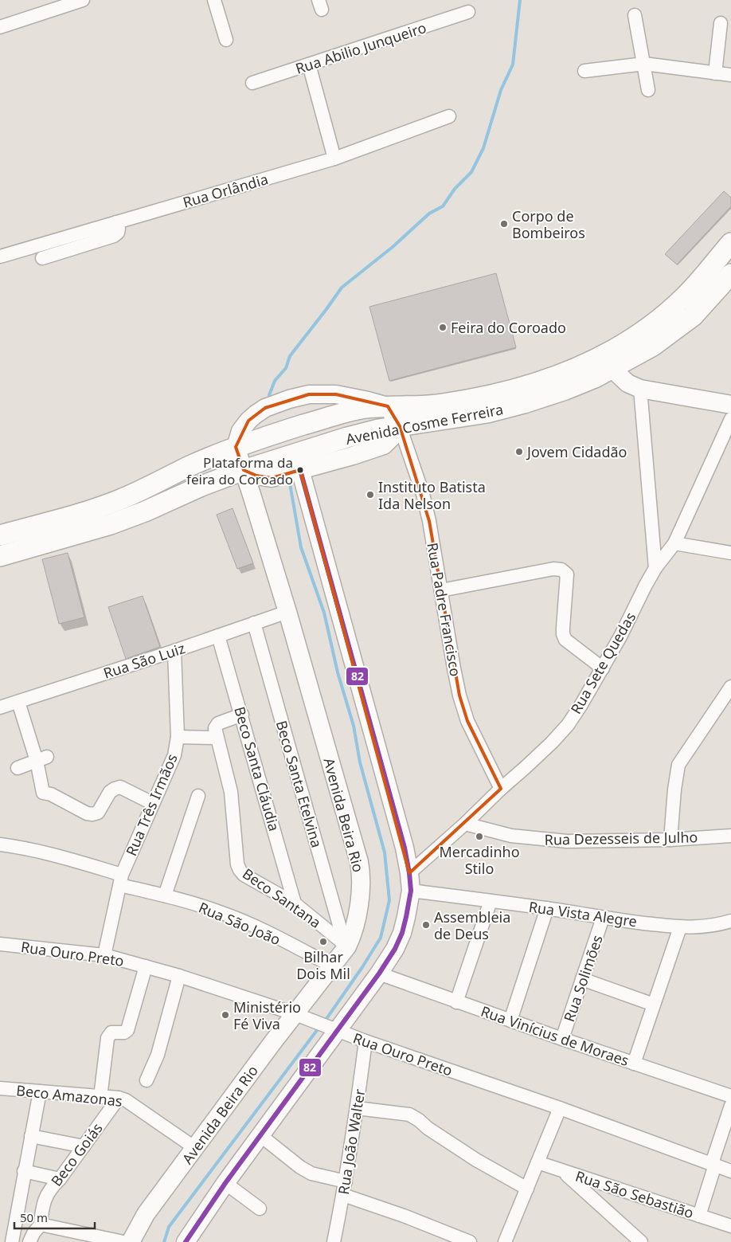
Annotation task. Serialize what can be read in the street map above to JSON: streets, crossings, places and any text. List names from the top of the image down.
{
  "streets": {
    "main road": ["Avenida Cosme Ferreira"],
    "street": [
      "Rua Abilio Junqueiro",
      "Rua Orlândia",
      "Rua Padre Francisco",
      "Rua São Luiz",
      "Rua Sete Quedas",
      "Beco Santa Cláudia",
      "Beco Santa Etelvina",
      "Rua Três Irmãos",
      "Avenida Beira Rio",
      "Rua Dezesseis de Julho",
      "Beco Santana",
      "Rua Vista Alegre",
      "Rua São João",
      "Rua Ouro Preto",
      "Rua Solimões",
      "Rua Vinícius de Moraes",
      "Beco Amazonas",
      "Rua João Walter",
      "Beco Goiás",
      "Rua São Sebastião"
    ]
  },
  "crossings": [
    ["Avenida Cosme Ferreira", "Rua Padre Francisco"],
    ["Avenida Cosme Ferreira", "Avenida Beira Rio"],
    ["Rua Padre Francisco", "Rua Sete Quedas"],
    ["Rua São Luiz", "Beco Santa Cláudia"],
    ["Rua São Luiz", "Beco Santa Etelvina"],
    ["Rua São Luiz", "Rua Três Irmãos"],
    ["Rua São Luiz", "Avenida Beira Rio"],
    ["Rua Sete Quedas", "Rua Dezesseis de Julho"],
    ["Beco Santa Cláudia", "Beco Santana"],
    ["Beco Santa Etelvina", "Avenida Beira Rio"],
    ["Beco Santa Etelvina", "Beco Santana"],
    ["Rua Três Irmãos", "Rua São João"],
    ["Rua Três Irmãos", "Rua Ouro Preto"],
    ["Avenida Beira Rio", "Beco Santana"],
    ["Avenida Beira Rio", "Rua São João"],
    ["Avenida Beira Rio", "Rua Ouro Preto"],
    ["Avenida Beira Rio", "Beco Amazonas"],
    ["Rua Vista Alegre", "Rua Solimões"],
    ["Rua Ouro Preto", "Rua João Walter"],
    ["Rua Solimões", "Rua Vinícius de Moraes"],
    ["Beco Amazonas", "Beco Goiás"]
  ],
  "places": [
    "Corpo de Bombeiros",
    "Feira do Coroado",
    "Jovem Cidadão",
    "Plataforma da feira do Coroado",
    "Instituto Batista Ida Nelson",
    "Mercadinho Stilo",
    "Assembleia de Deus",
    "Bilhar Dois Mil",
    "Ministério Fé Viva"
  ],
  "lines": ["transit line 82"],
  "scale_bar": "50 m"
}
